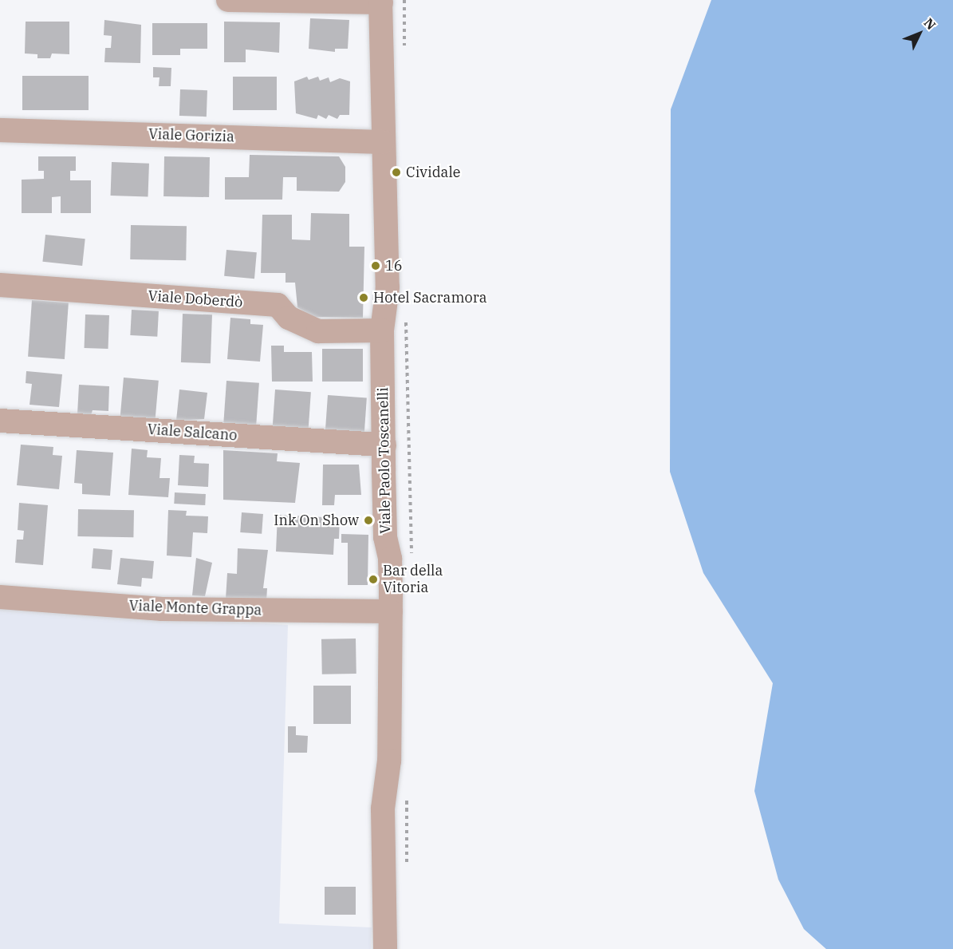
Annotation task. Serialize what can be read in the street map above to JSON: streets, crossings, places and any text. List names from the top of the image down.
{
  "streets": {
    "street": [
      "Viale Gorizia",
      "Viale Doberdò",
      "Viale Salcano",
      "Viale Paolo Toscanelli",
      "Viale Monte Grappa"
    ]
  },
  "crossings": [
    ["Viale Gorizia", "Viale Paolo Toscanelli"],
    ["Viale Doberdò", "Viale Paolo Toscanelli"],
    ["Viale Salcano", "Viale Paolo Toscanelli"],
    ["Viale Paolo Toscanelli", "Viale Monte Grappa"]
  ],
  "places": [
    "Cividale",
    "16",
    "Hotel Sacramora",
    "Ink On Show",
    "Bar della Vitoria"
  ],
  "north": "top right"
}
